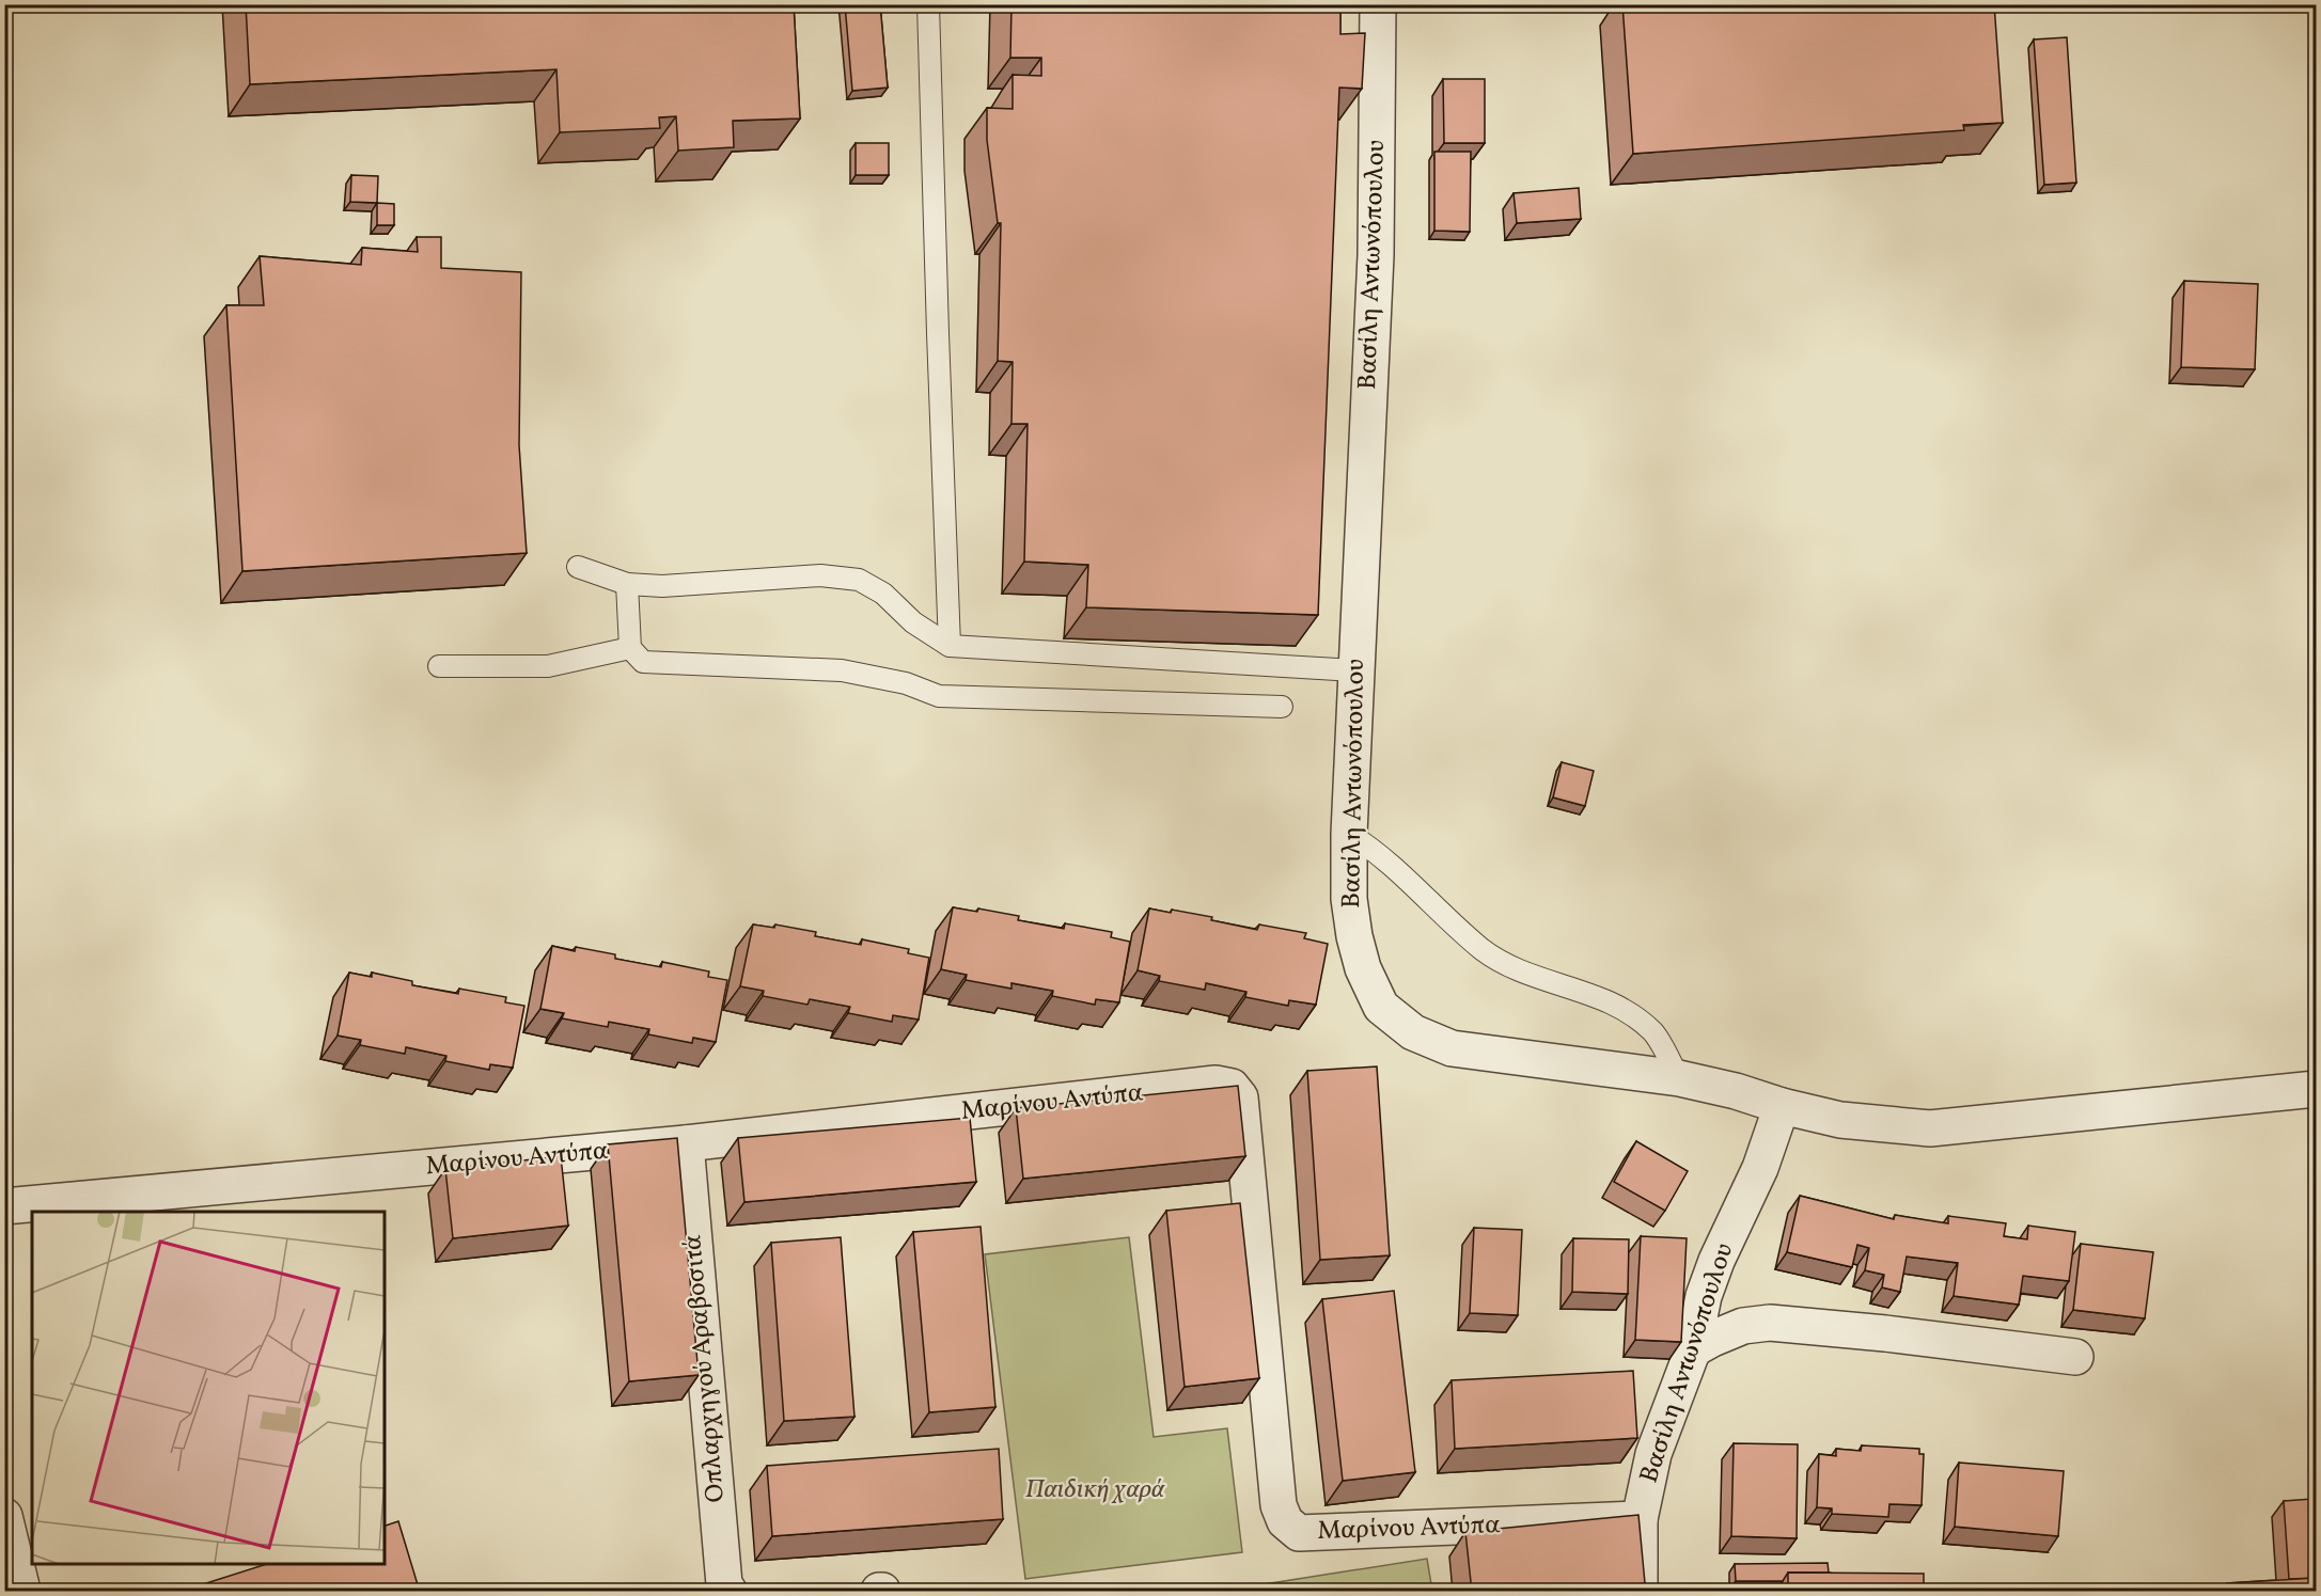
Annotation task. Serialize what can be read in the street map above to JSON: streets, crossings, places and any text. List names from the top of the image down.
{
  "streets": {
    "street": ["Βασίλη Αντωνόπουλου", "Μαρίνου Αντύπα", "Οπλαρχηγού Αραβοσιτά"]
  },
  "crossings": [
    ["Βασίλη Αντωνόπουλου", "Μαρίνου Αντύπα"],
    ["Μαρίνου Αντύπα", "Οπλαρχηγού Αραβοσιτά"]
  ],
  "parks": ["Παιδική χαρά"]
}
